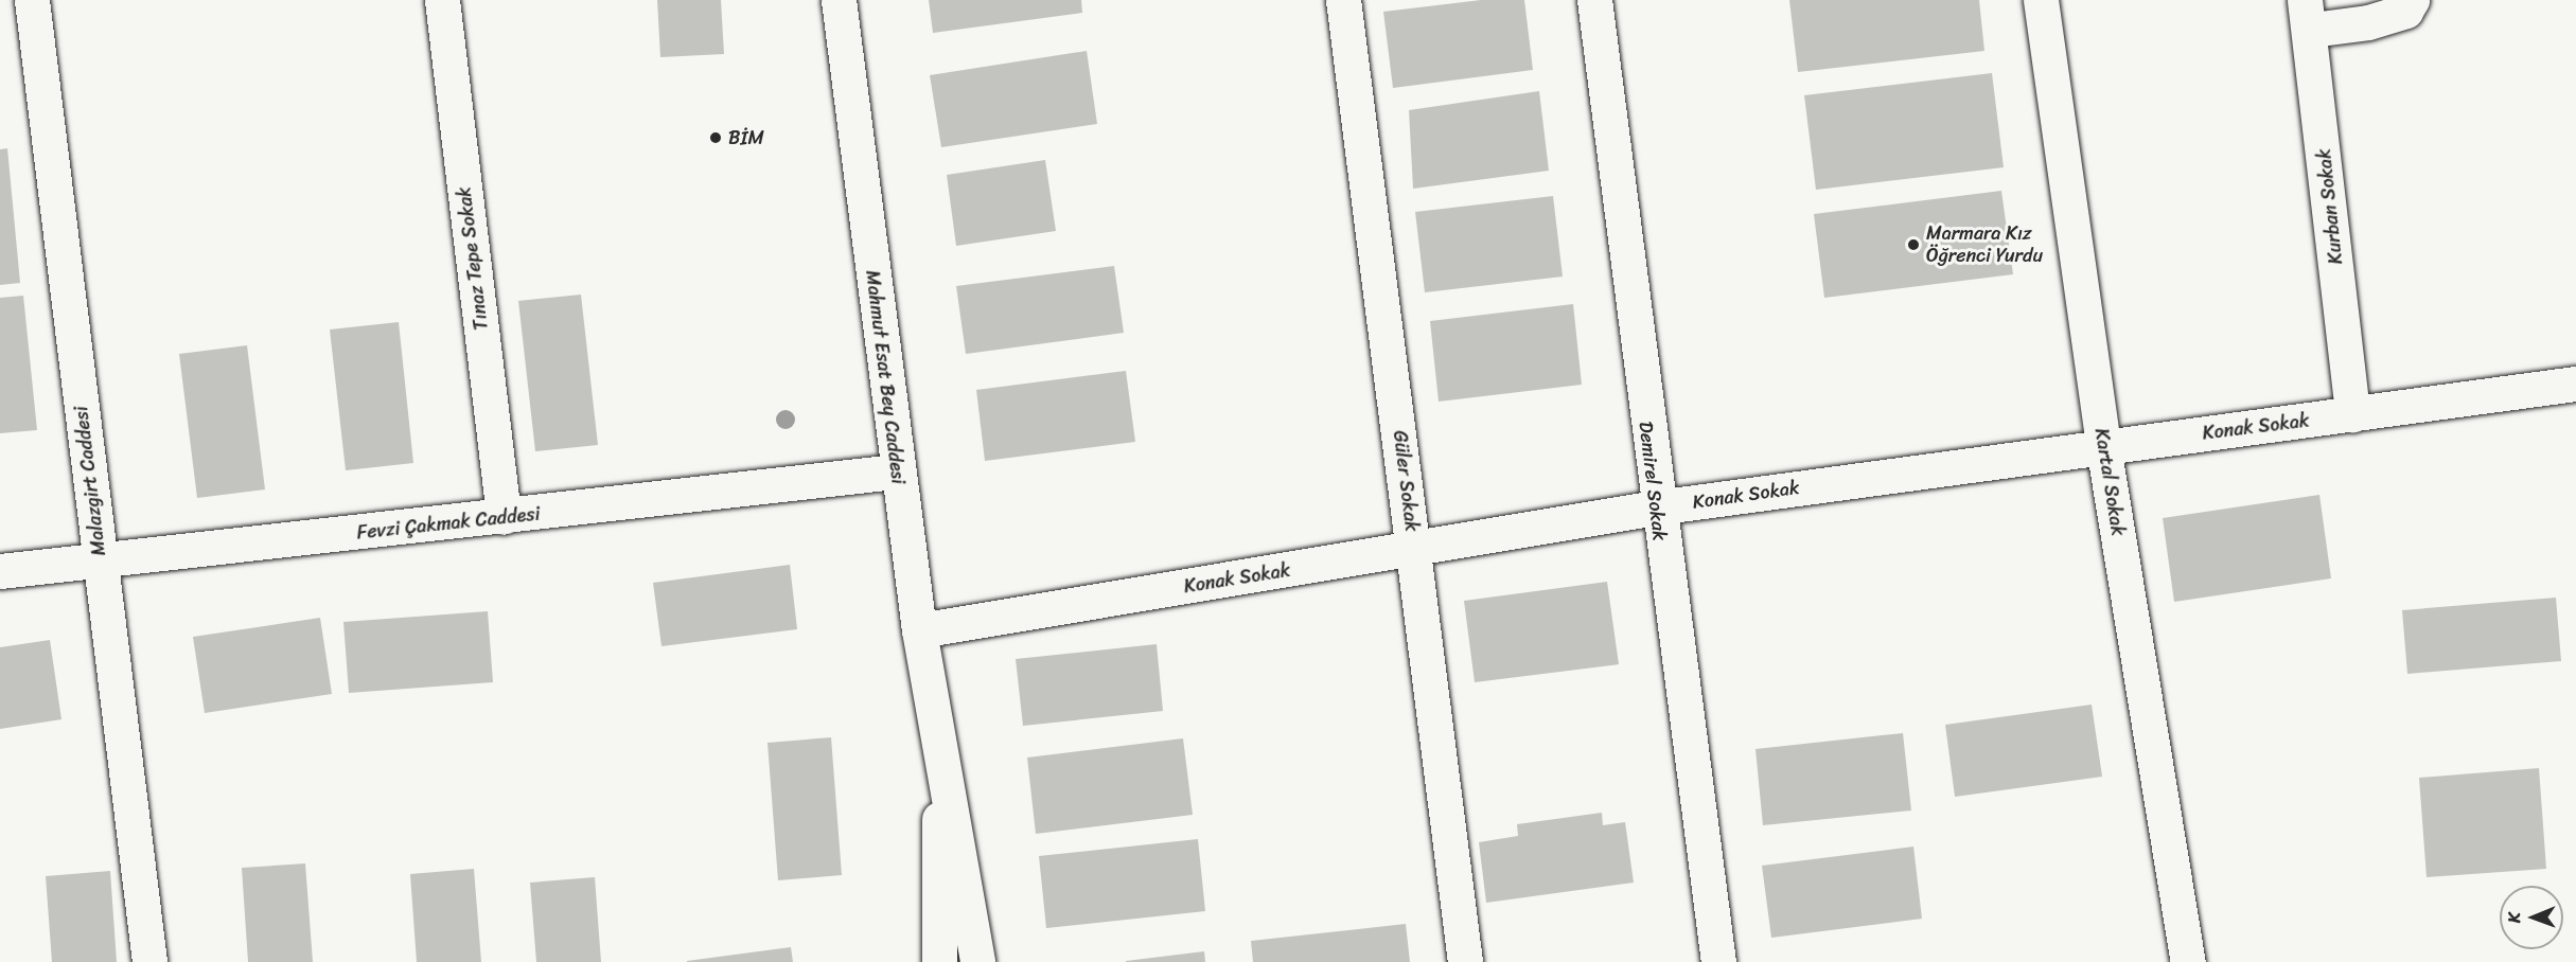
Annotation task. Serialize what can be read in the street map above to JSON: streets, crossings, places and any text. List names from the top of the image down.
{
  "streets": {
    "street": [
      "Kurban Sokak",
      "Tınaz Tepe Sokak",
      "Mahmut Esat Bey Caddesi",
      "Konak Sokak",
      "Malazgirt Caddesi",
      "Güler Sokak",
      "Demirel Sokak",
      "Kartal Sokak",
      "Fevzi Çakmak Caddesi"
    ]
  },
  "crossings": [
    ["Kurban Sokak", "Konak Sokak"],
    ["Tınaz Tepe Sokak", "Fevzi Çakmak Caddesi"],
    ["Mahmut Esat Bey Caddesi", "Konak Sokak"],
    ["Mahmut Esat Bey Caddesi", "Fevzi Çakmak Caddesi"],
    ["Konak Sokak", "Güler Sokak"],
    ["Konak Sokak", "Demirel Sokak"],
    ["Konak Sokak", "Kartal Sokak"],
    ["Malazgirt Caddesi", "Fevzi Çakmak Caddesi"]
  ],
  "places": ["BİM", "Marmara Kız Öğrenci Yurdu"],
  "north": "left"
}
